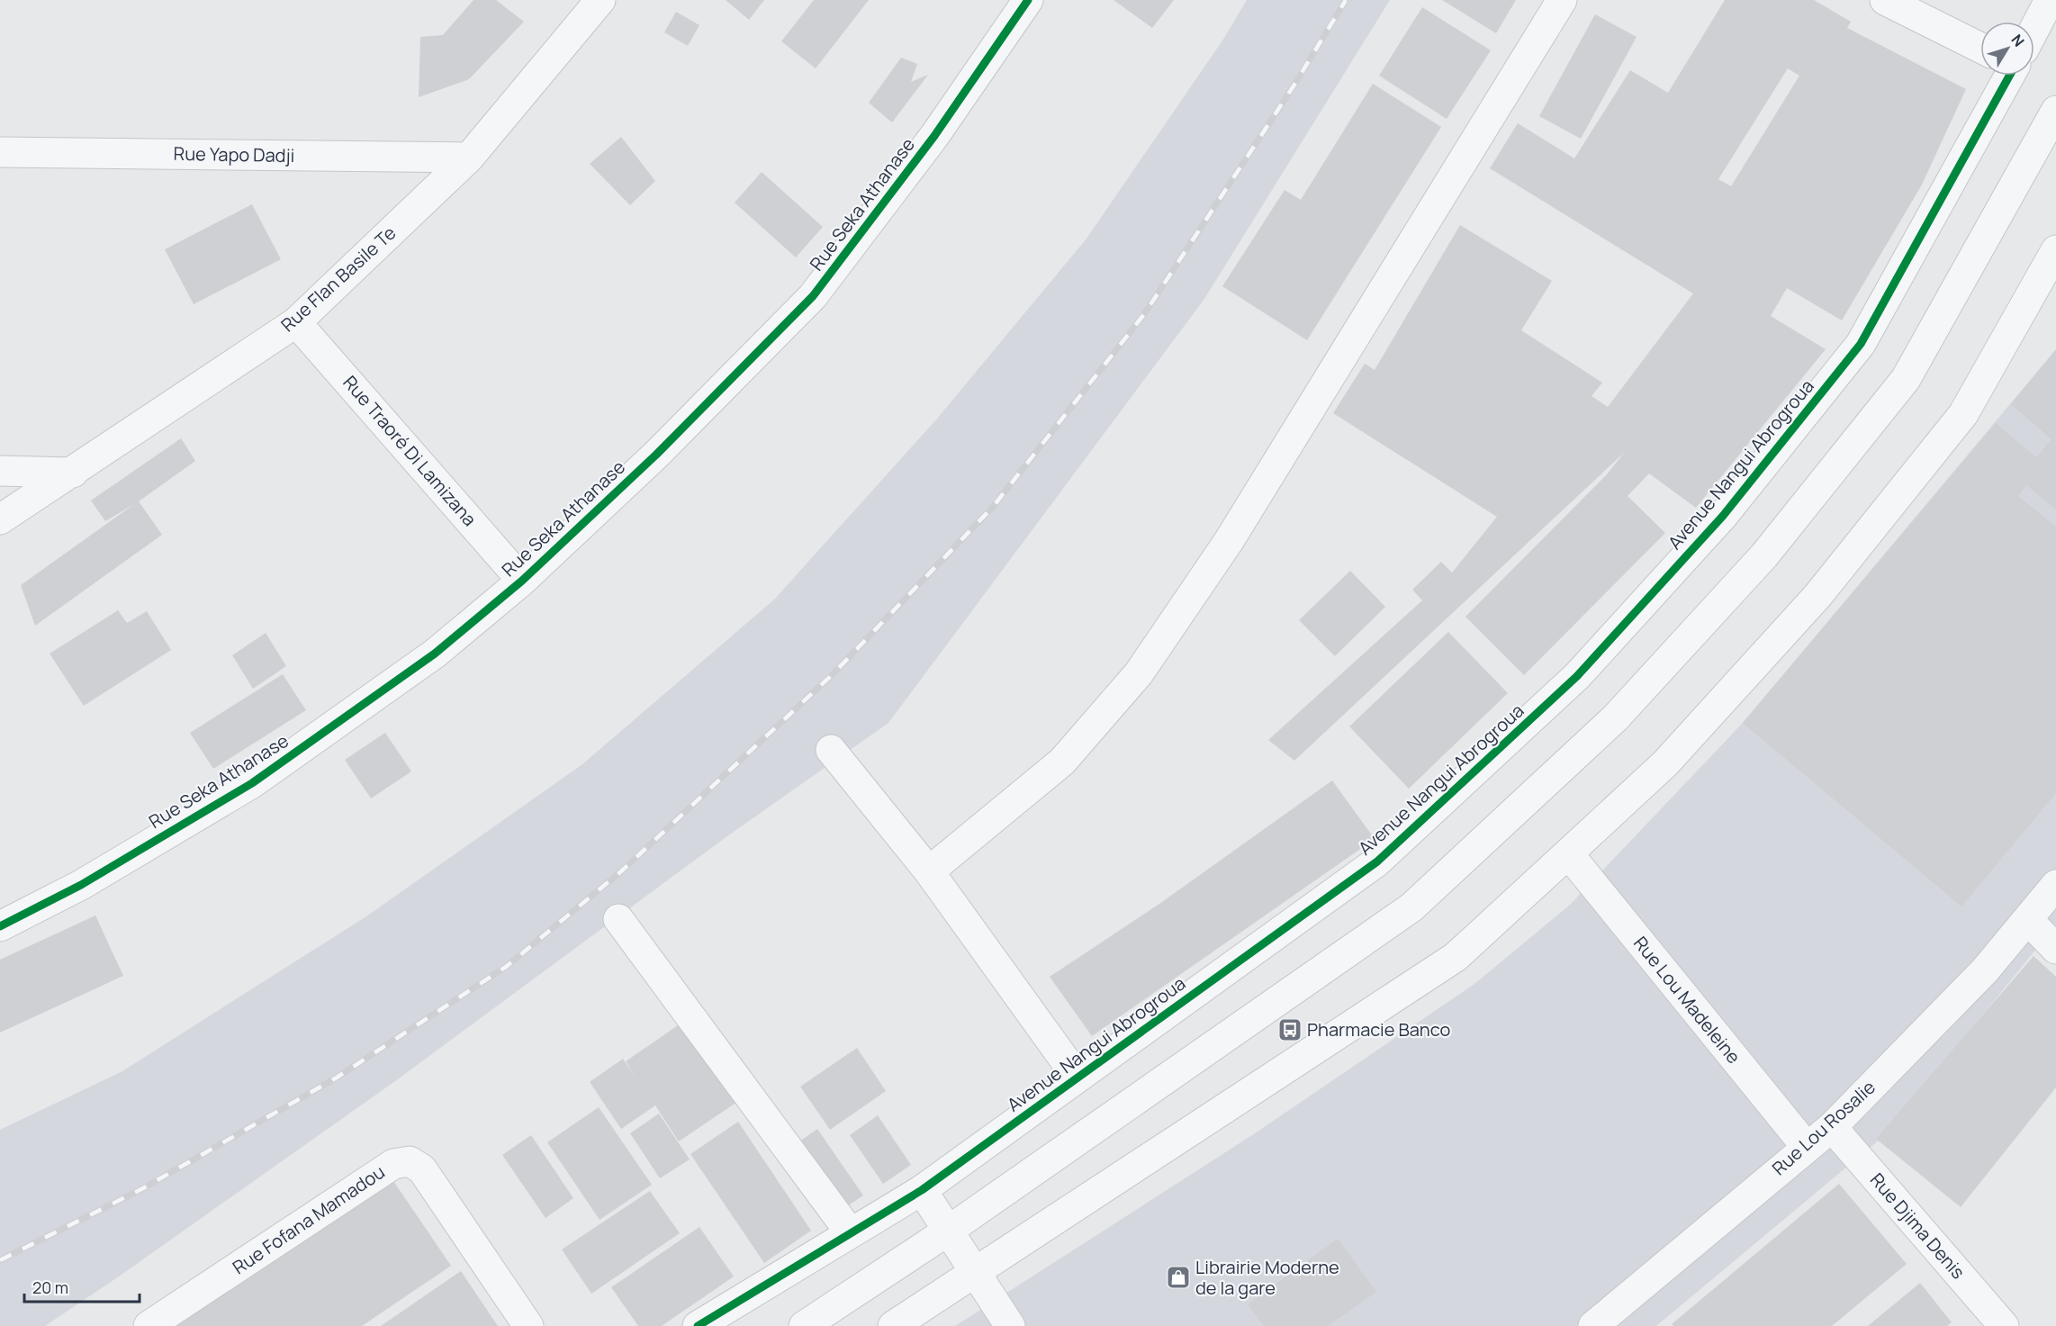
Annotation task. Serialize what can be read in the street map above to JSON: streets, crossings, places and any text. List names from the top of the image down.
{
  "streets": {
    "street": [
      "Rue Yapo Dadji",
      "Rue Seka Athanase",
      "Rue Flan Basile Te",
      "Rue Traoré Di Lamizana",
      "Avenue Nangui Abrogroua",
      "Rue Lou Madeleine",
      "Rue Lou Rosalie",
      "Rue Fofana Mamadou",
      "Rue Djima Denis"
    ]
  },
  "crossings": [
    ["Rue Yapo Dadji", "Rue Flan Basile Te"],
    ["Rue Seka Athanase", "Rue Traoré Di Lamizana"],
    ["Rue Flan Basile Te", "Rue Traoré Di Lamizana"],
    ["Rue Lou Madeleine", "Rue Lou Rosalie"],
    ["Rue Lou Rosalie", "Rue Djima Denis"]
  ],
  "places": {
    "bus stop": ["Pharmacie Banco"],
    "shop": ["Librairie Moderne de la gare"]
  },
  "scale_bar": "20 m",
  "north": "top right"
}
